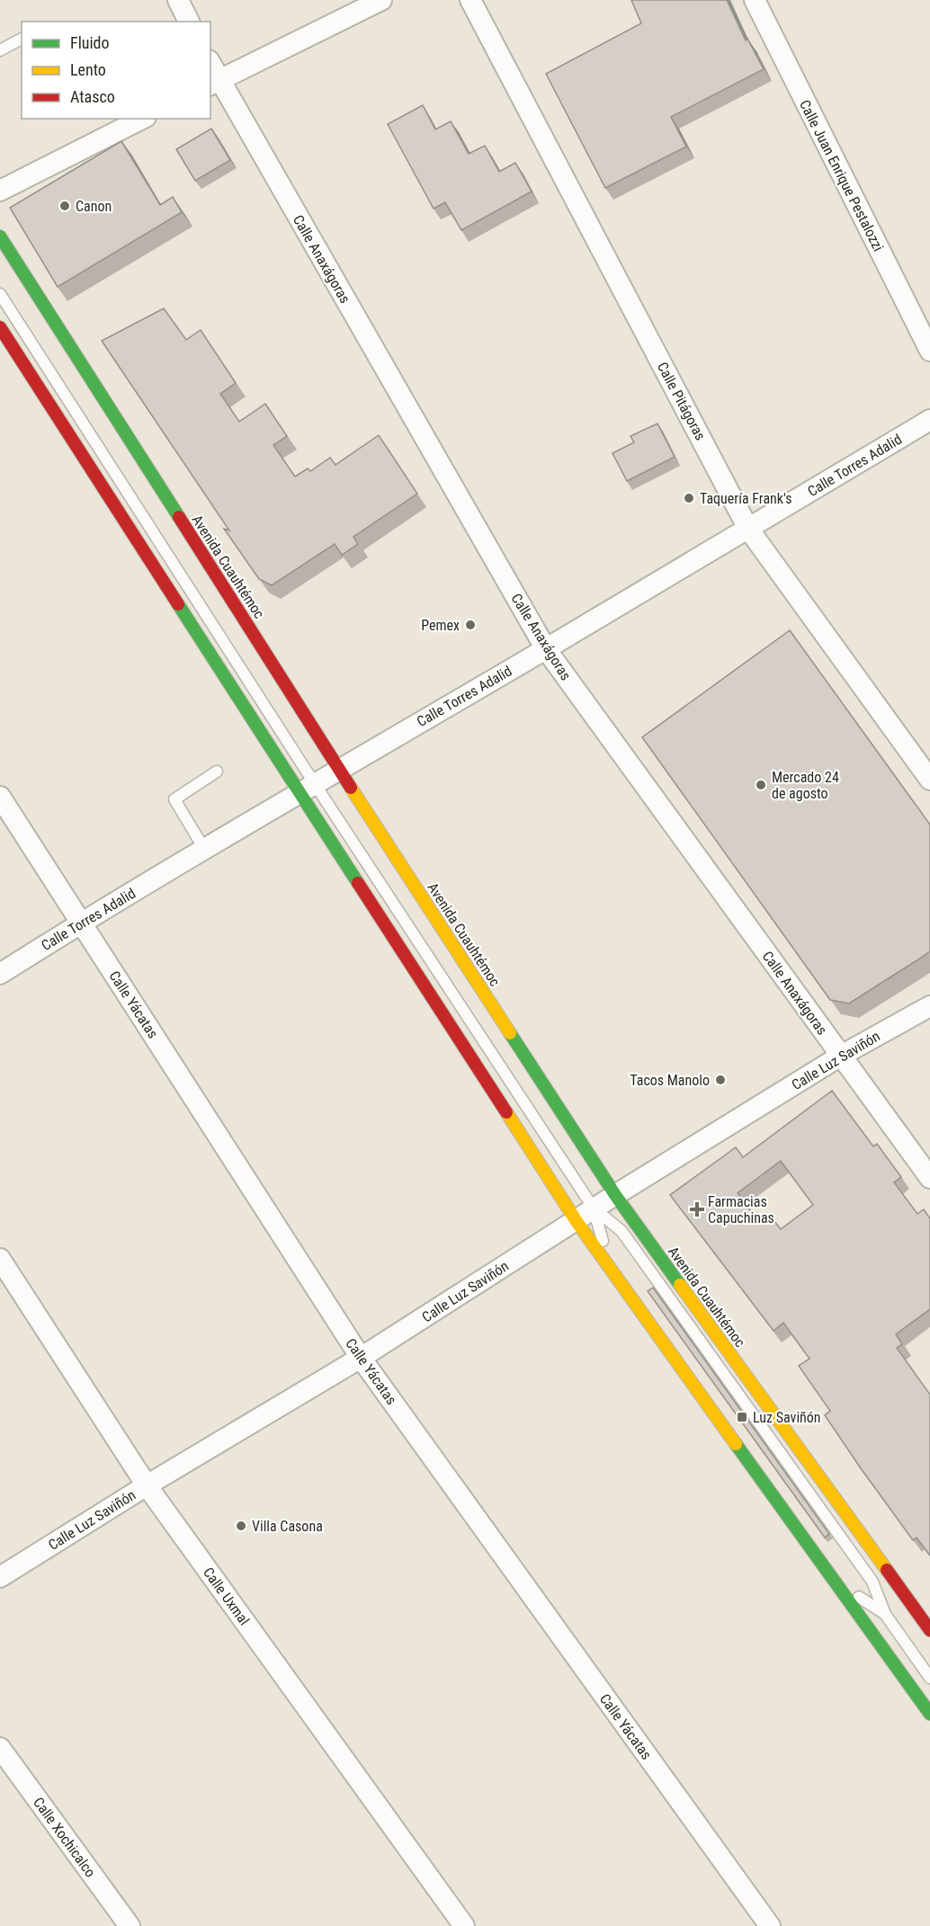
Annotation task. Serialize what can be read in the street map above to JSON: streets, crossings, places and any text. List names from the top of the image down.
{
  "streets": {
    "main road": ["Avenida Cuauhtémoc"],
    "street": [
      "Calle Juan Enrique Pestalozzi",
      "Calle Anaxágoras",
      "Calle Pitágoras",
      "Calle Torres Adalid",
      "Calle Yácatas",
      "Calle Luz Saviñón",
      "Calle Uxmal",
      "Calle Xochicalco"
    ]
  },
  "crossings": [
    ["Calle Anaxágoras", "Calle Torres Adalid"],
    ["Calle Anaxágoras", "Calle Luz Saviñón"],
    ["Calle Pitágoras", "Calle Torres Adalid"],
    ["Calle Torres Adalid", "Avenida Cuauhtémoc"],
    ["Calle Torres Adalid", "Calle Yácatas"],
    ["Avenida Cuauhtémoc", "Calle Luz Saviñón"],
    ["Calle Yácatas", "Calle Luz Saviñón"],
    ["Calle Luz Saviñón", "Calle Uxmal"]
  ],
  "places": {
    "other": [
      "Canon",
      "Taquería Frank's",
      "Pemex",
      "Mercado 24 de agosto",
      "Tacos Manolo",
      "Villa Casona"
    ],
    "health": ["Farmacias Capuchinas"],
    "transit": ["Luz Saviñón"]
  },
  "legend": ["Fluido", "Lento", "Atasco"]
}
